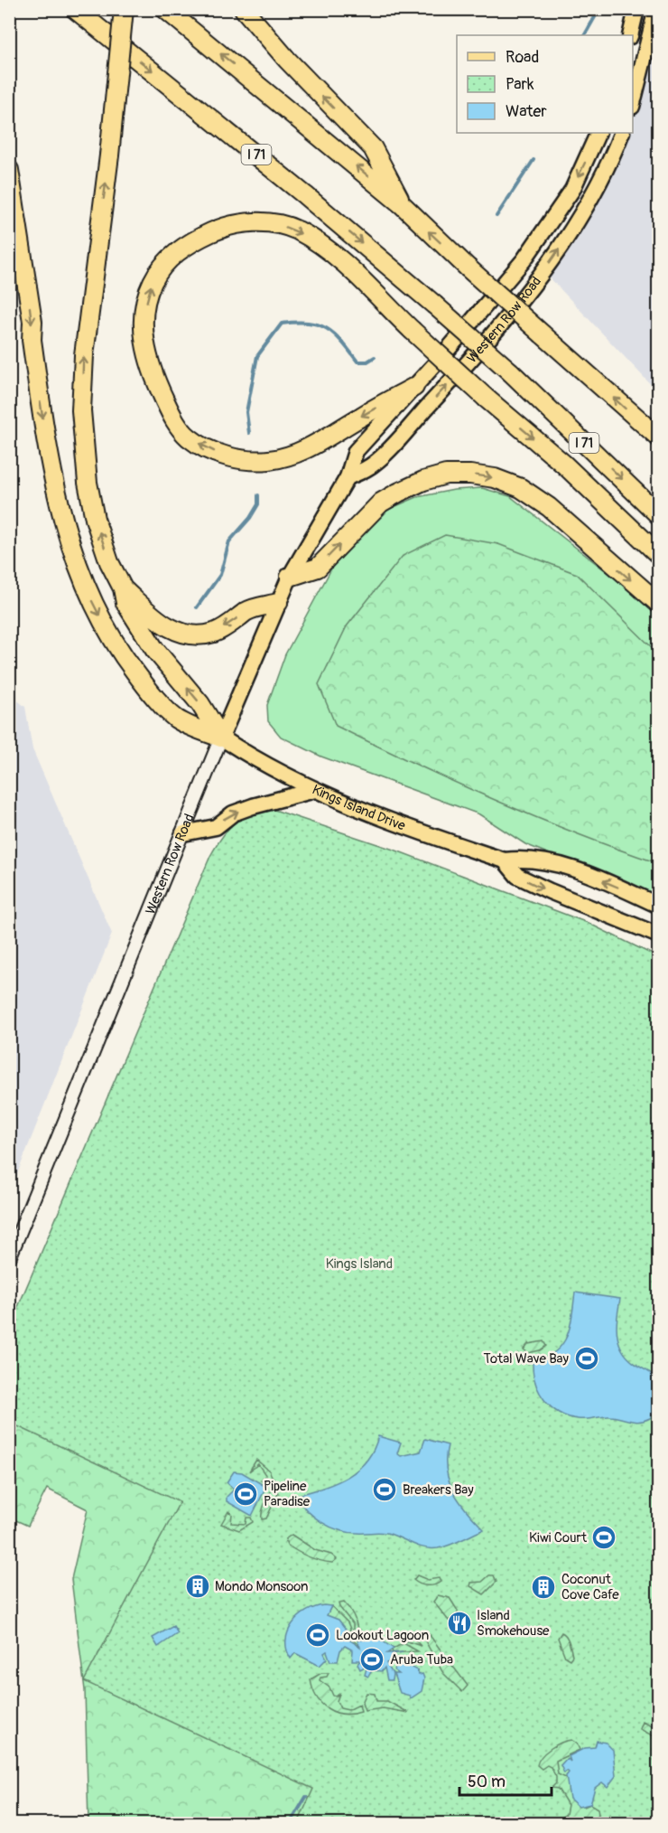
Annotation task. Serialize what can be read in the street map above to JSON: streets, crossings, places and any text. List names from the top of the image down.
{
  "streets": {
    "highway": ["I 71"],
    "main road": ["Western Row Road", "Kings Island Drive"]
  },
  "crossings": [
    ["Western Row Road", "Kings Island Drive"]
  ],
  "parks": ["Kings Island"],
  "places": {
    "sports": [
      "Total Wave Bay",
      "Breakers Bay",
      "Pipeline Paradise",
      "Kiwi Court",
      "Lookout Lagoon",
      "Aruba Tuba"
    ],
    "building": ["Mondo Monsoon", "Coconut Cove Cafe"],
    "restaurant": ["Island Smokehouse"]
  },
  "legend": ["Road", "Park", "Water"],
  "scale_bar": "50 m"
}
